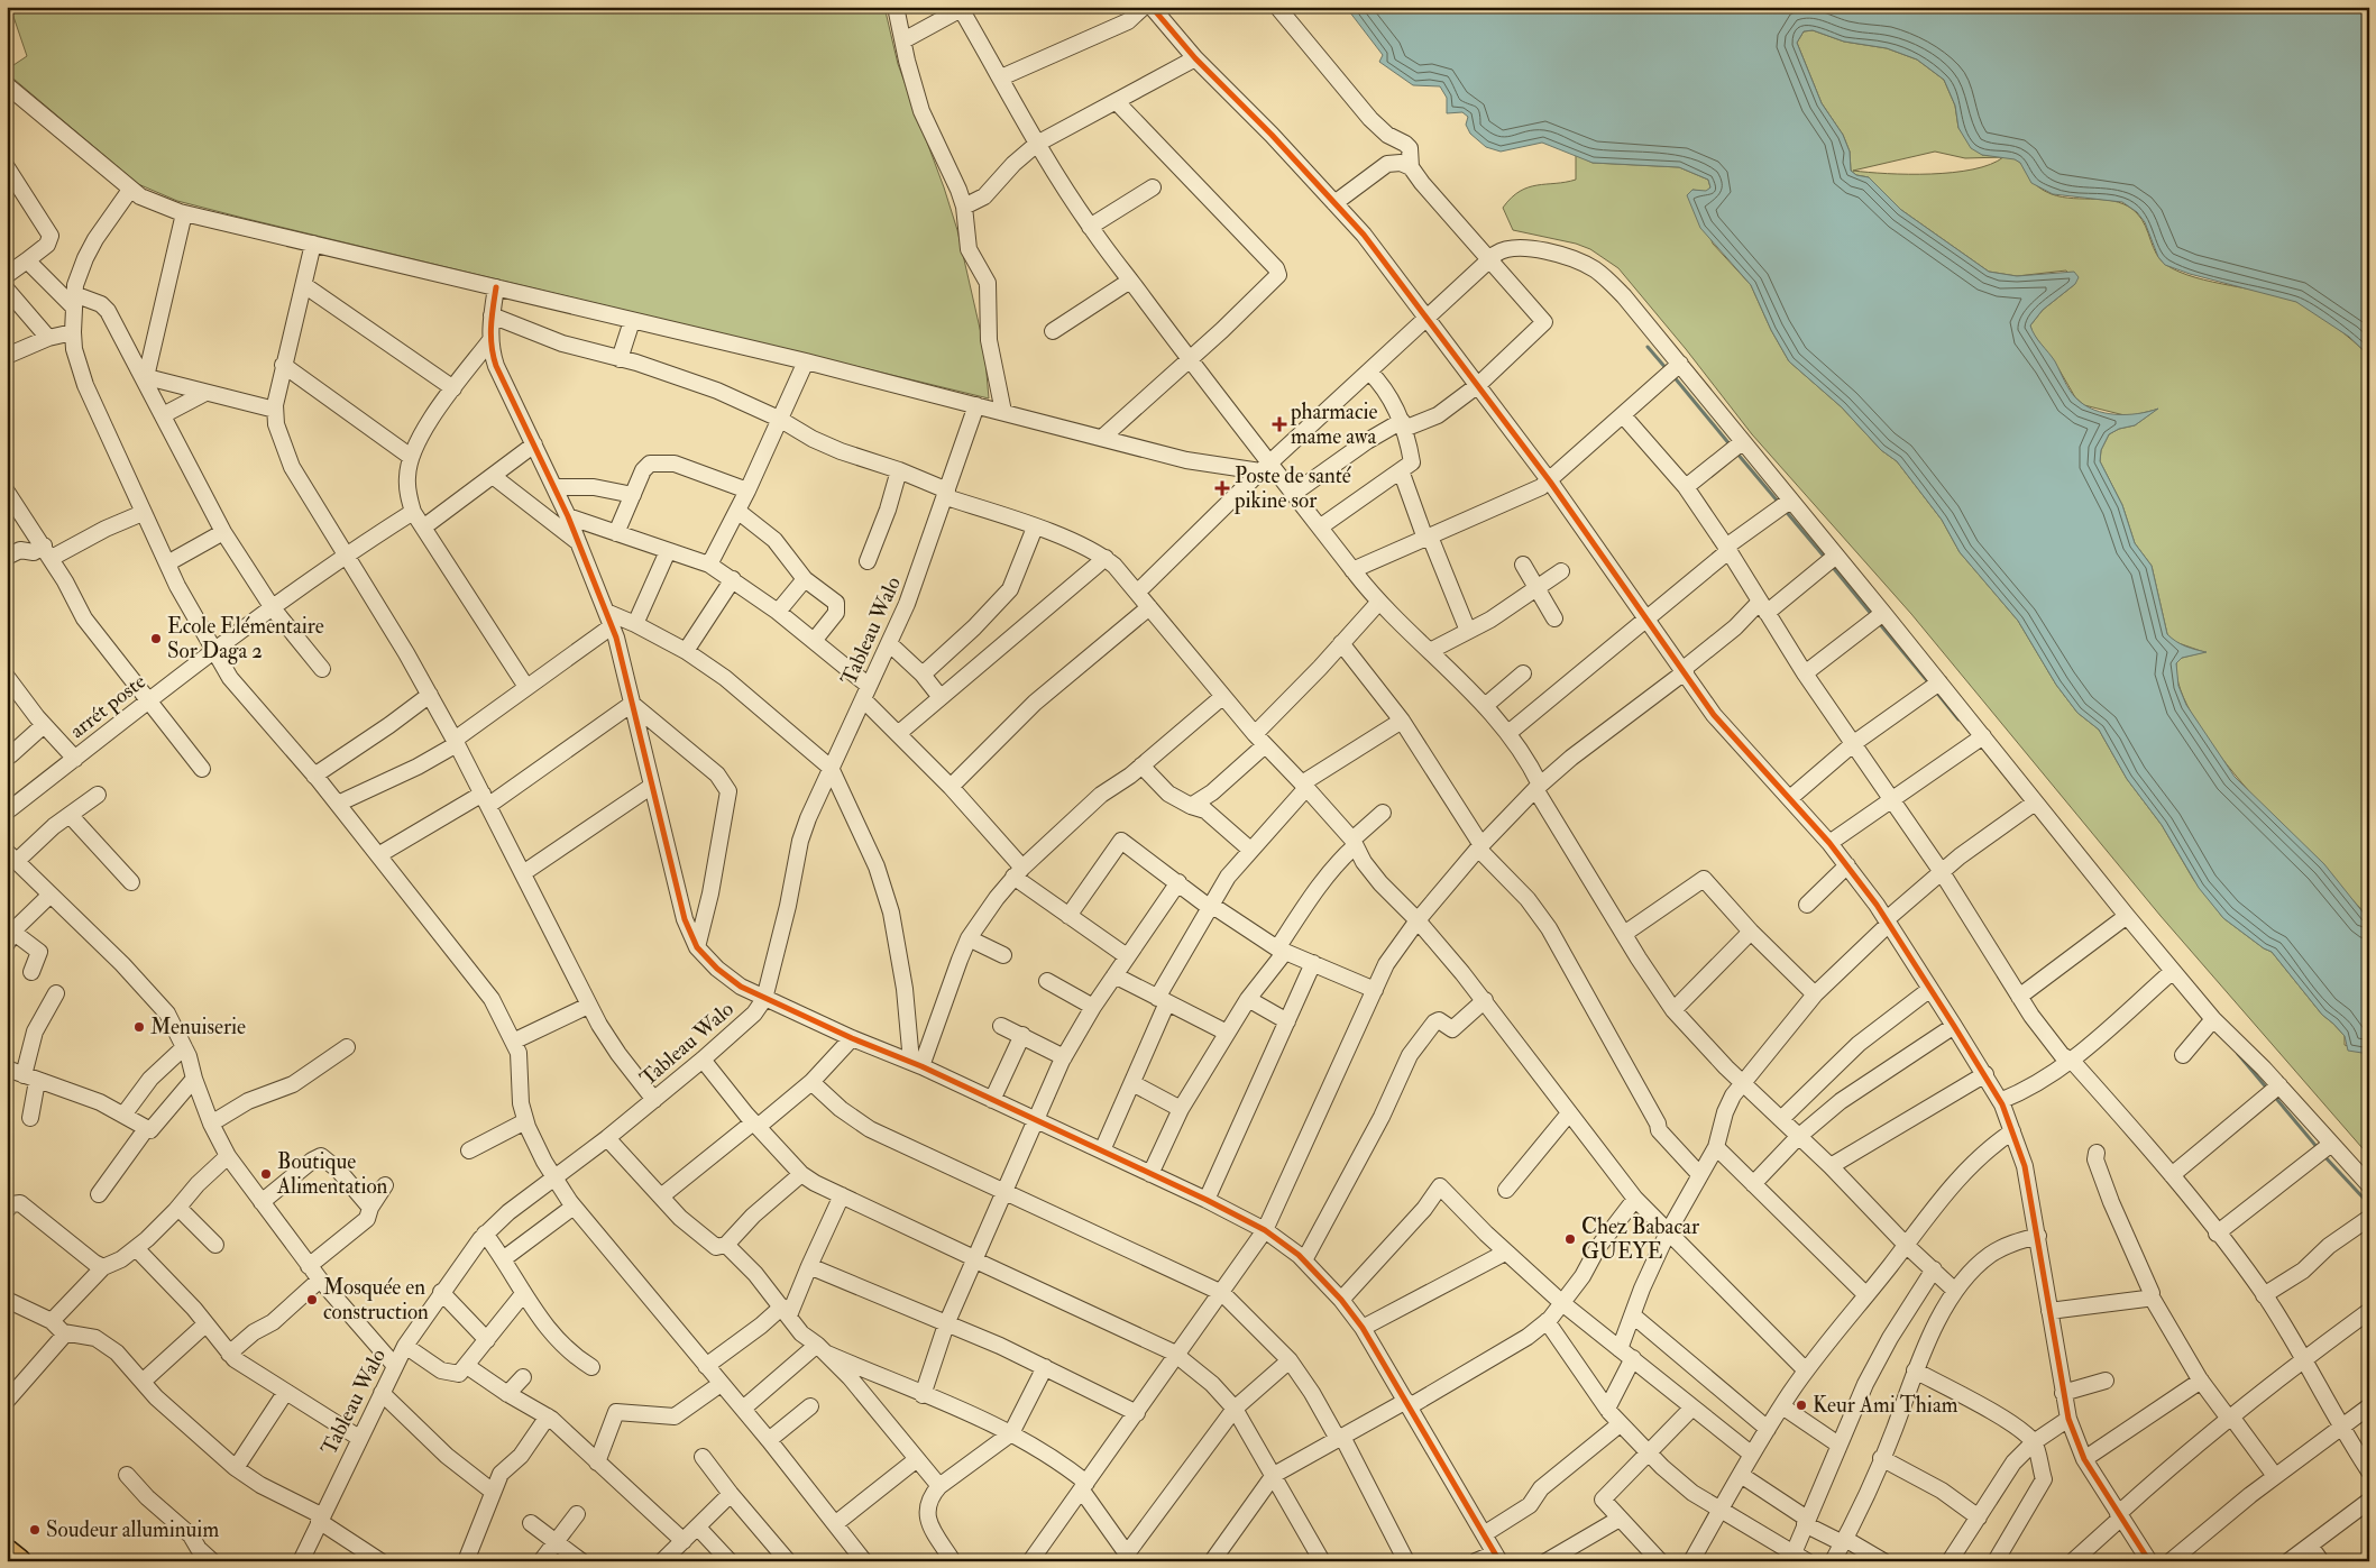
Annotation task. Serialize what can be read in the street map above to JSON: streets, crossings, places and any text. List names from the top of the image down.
{
  "streets": {
    "street": ["Tableau Walo", "arrét poste"]
  },
  "places": {
    "health": ["pharmacie mame awa", "Poste de santé pikine sor"],
    "other": [
      "Ecole Elémentaire Sor Daga 2",
      "Menuiserie",
      "Boutique Alimentation",
      "Chez Babacar GUEYE",
      "Mosquée en construction",
      "Keur Ami Thiam",
      "Soudeur alluminuim"
    ]
  }
}
